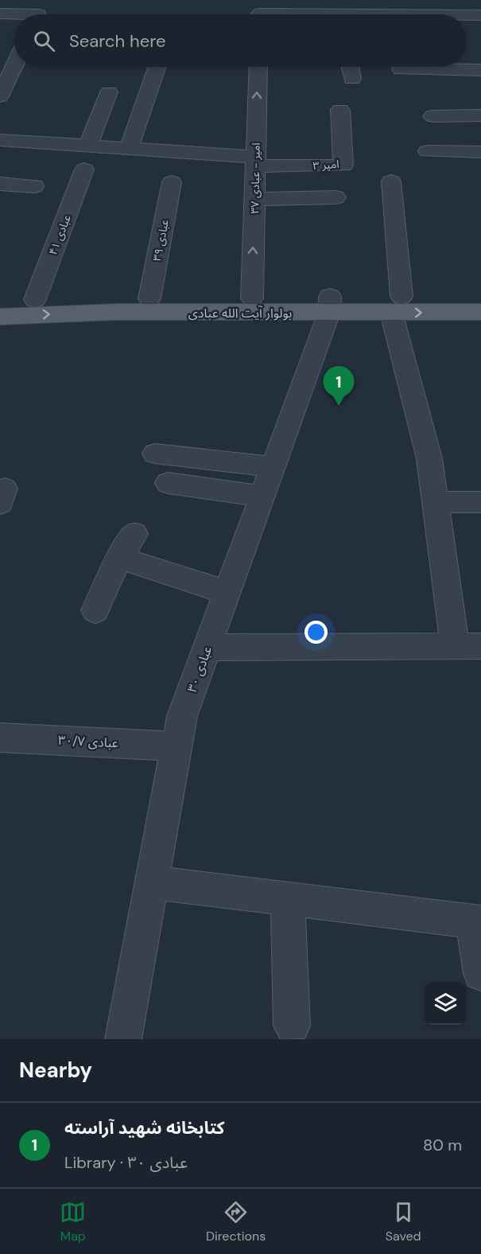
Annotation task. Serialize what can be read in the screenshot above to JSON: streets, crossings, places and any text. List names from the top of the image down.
{
  "streets": {
    "main road": ["بولوار آیت الله عبادی"],
    "street": [
      "امیر ۳",
      "امیر - عبادی ۳۷",
      "عبادی ۴۱",
      "عبادی ۳۹",
      "عبادی ۳۰",
      "عبادی ۳۰/۷"
    ]
  },
  "crossings": [
    ["امیر ۳", "امیر - عبادی ۳۷"],
    ["امیر - عبادی ۳۷", "بولوار آیت الله عبادی"],
    ["عبادی ۴۱", "بولوار آیت الله عبادی"],
    ["عبادی ۳۹", "بولوار آیت الله عبادی"],
    ["بولوار آیت الله عبادی", "عبادی ۳۰"],
    ["عبادی ۳۰", "عبادی ۳۰/۷"]
  ],
  "page": {
    "search": "Search here",
    "pins": "1",
    "heading": "Nearby",
    "list": [
      {
        "mark": "1",
        "name": "کتابخانه شهید آراسته",
        "note": "Library · عبادی ۳۰",
        "value": "80 m"
      }
    ],
    "nav": ["Map", "Directions", "Saved"]
  }
}
